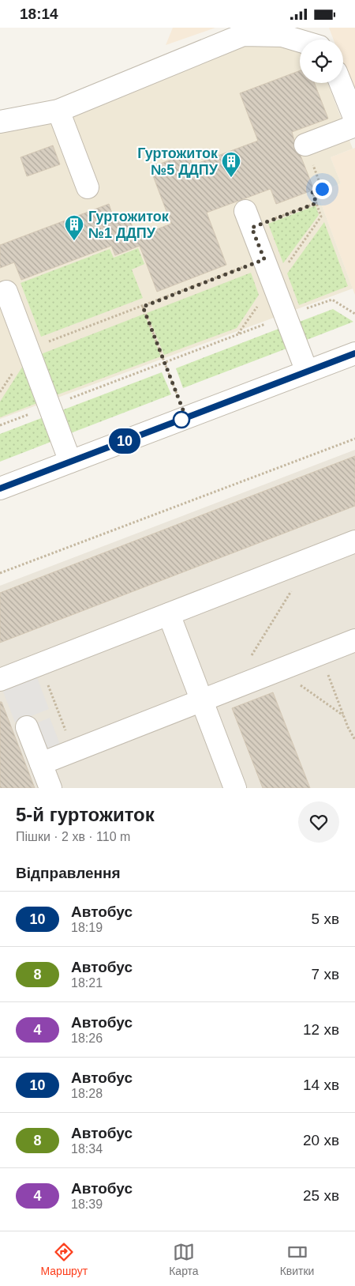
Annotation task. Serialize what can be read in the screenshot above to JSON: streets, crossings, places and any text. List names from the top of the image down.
{
  "places": {
    "building": ["Гуртожиток №5 ДДПУ", "Гуртожиток №1 ДДПУ"]
  },
  "lines": ["bus line 10"],
  "page": {
    "status": "18:14",
    "on_map": "10",
    "heading": [
      ["5-й гуртожиток", "Пішки · 2 хв · 110 m"],
      "Відправлення"
    ],
    "list": [
      {
        "mark": "10",
        "name": "Автобус",
        "note": "18:19",
        "value": "5 хв"
      },
      {
        "mark": "8",
        "name": "Автобус",
        "note": "18:21",
        "value": "7 хв"
      },
      {
        "mark": "4",
        "name": "Автобус",
        "note": "18:26",
        "value": "12 хв"
      },
      {
        "mark": "10",
        "name": "Автобус",
        "note": "18:28",
        "value": "14 хв"
      },
      {
        "mark": "8",
        "name": "Автобус",
        "note": "18:34",
        "value": "20 хв"
      },
      {
        "mark": "4",
        "name": "Автобус",
        "note": "18:39",
        "value": "25 хв"
      }
    ],
    "tabs": ["Маршрут", "Карта", "Квитки"]
  }
}
